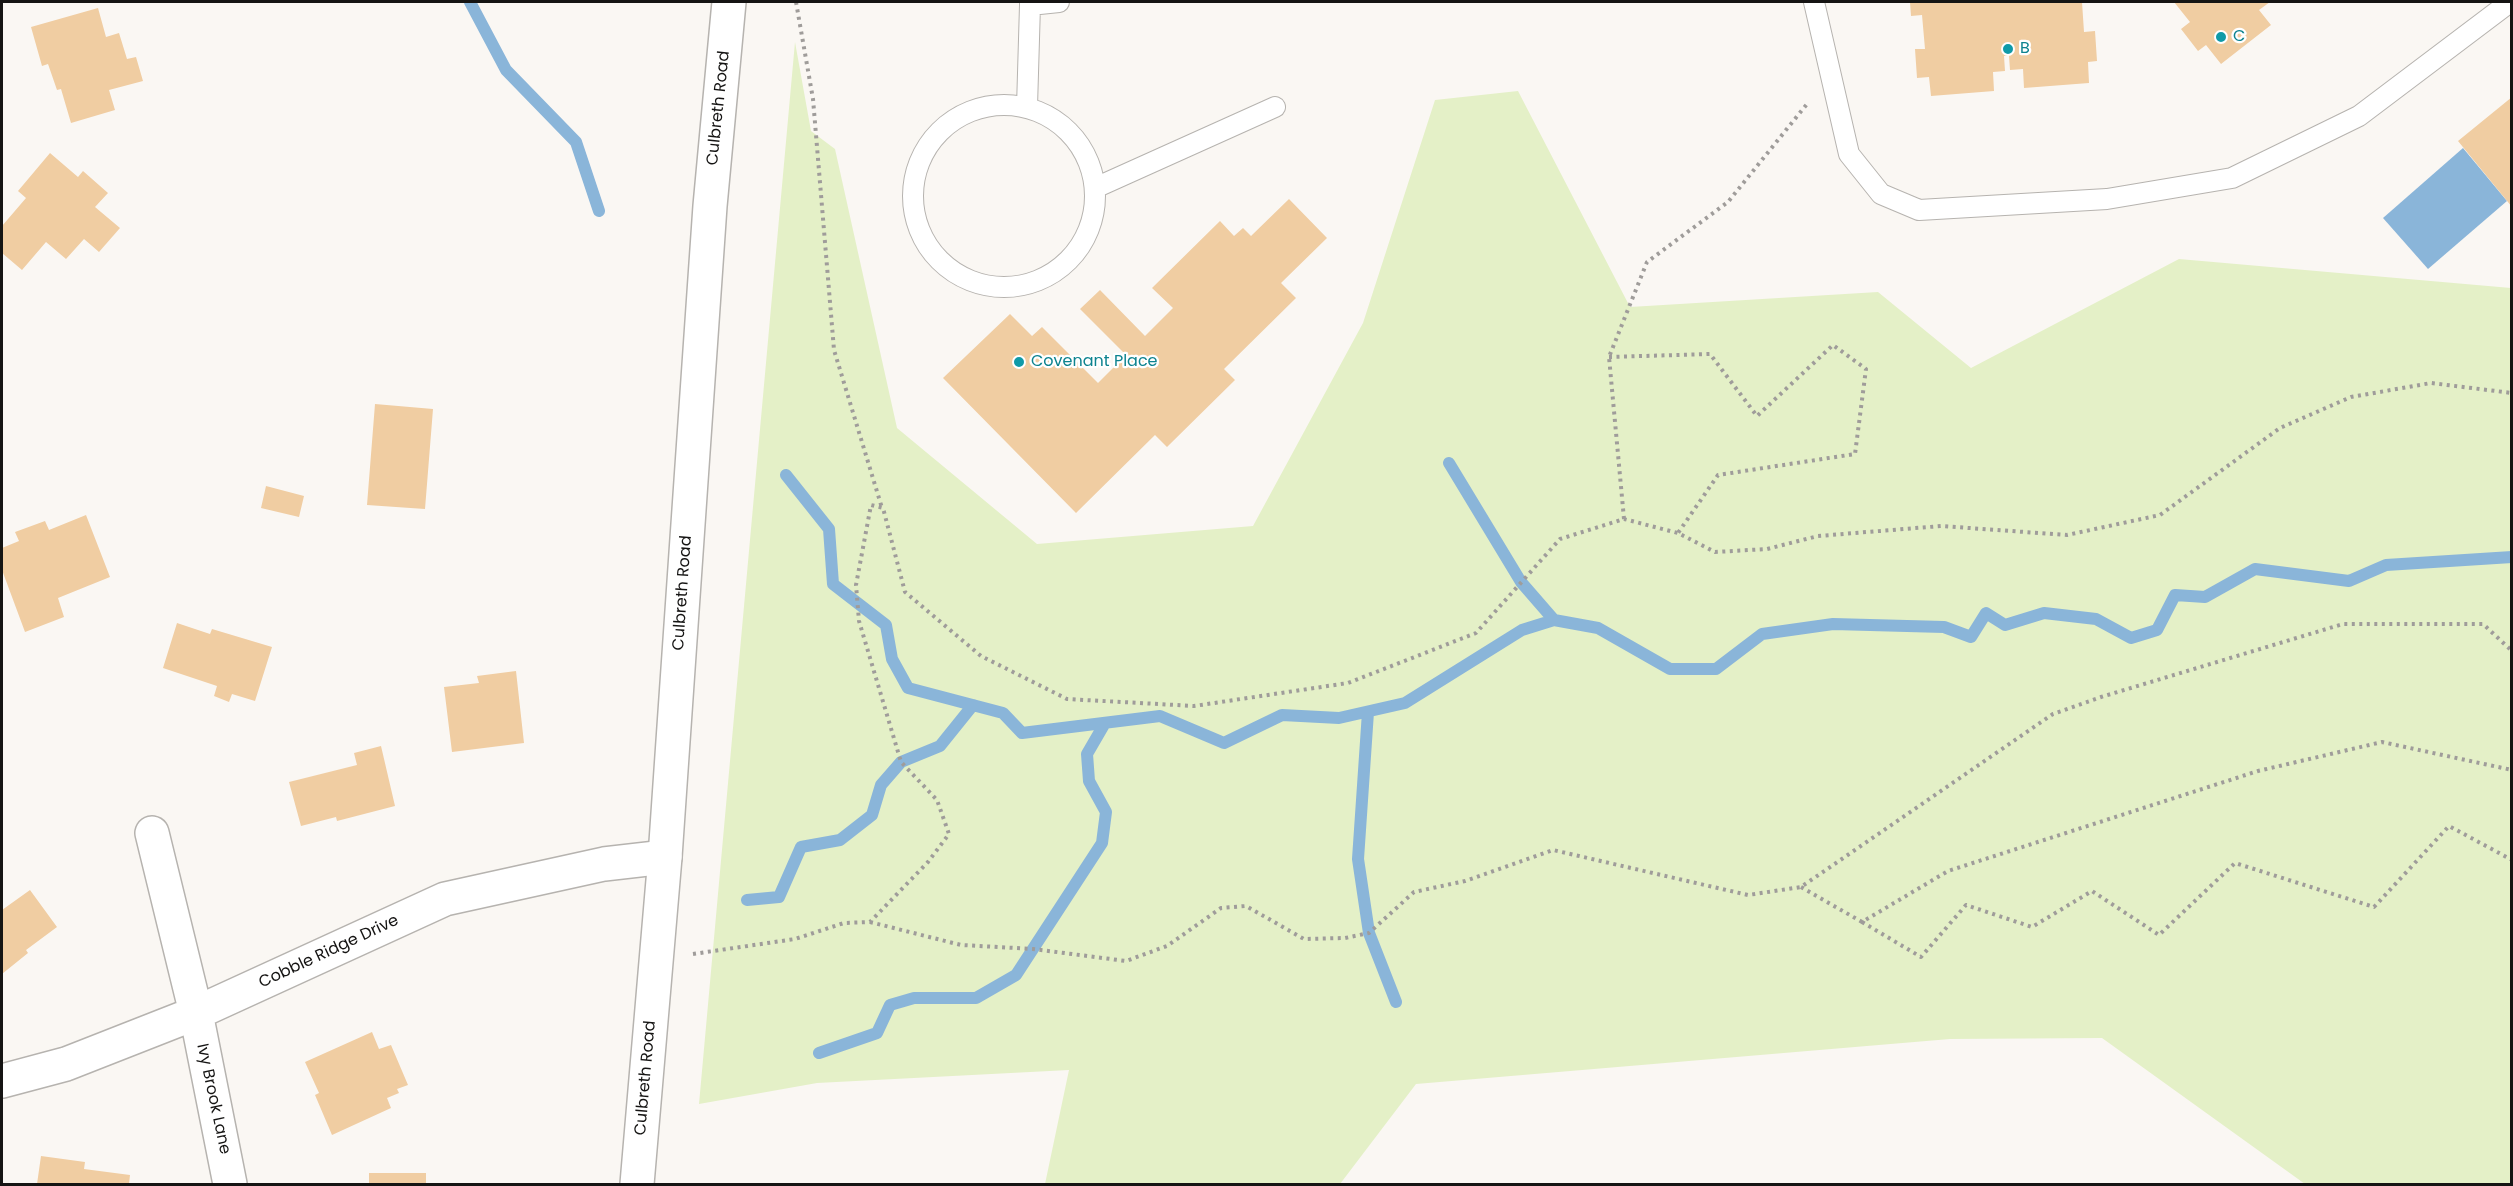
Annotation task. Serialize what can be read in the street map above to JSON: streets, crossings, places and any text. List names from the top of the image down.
{
  "streets": {
    "street": ["Culbreth Road", "Cobble Ridge Drive", "Ivy Brook Lane"]
  },
  "crossings": [
    ["Culbreth Road", "Cobble Ridge Drive"],
    ["Cobble Ridge Drive", "Ivy Brook Lane"]
  ],
  "places": ["C", "B", "Covenant Place"]
}
